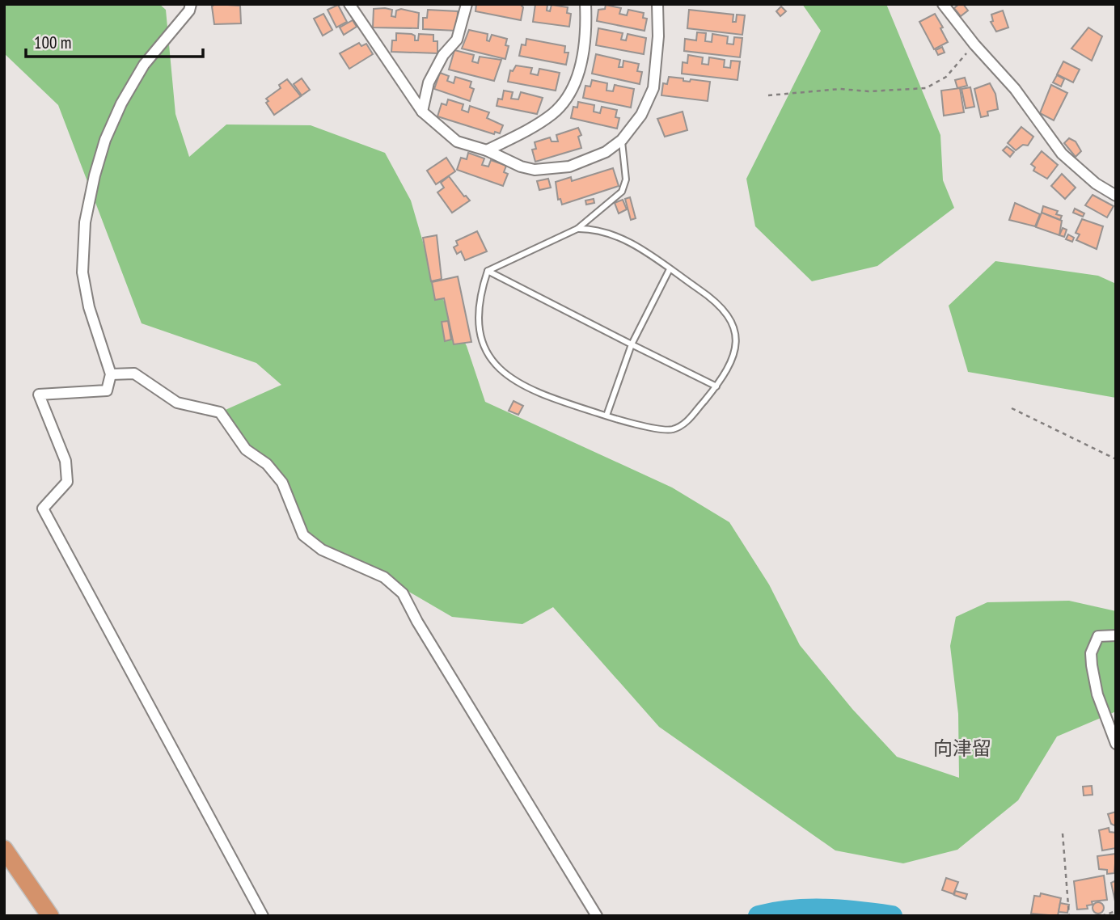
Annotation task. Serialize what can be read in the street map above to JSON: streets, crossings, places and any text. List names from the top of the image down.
{
  "districts": ["向津留"],
  "scale_bar": "100 m"
}
